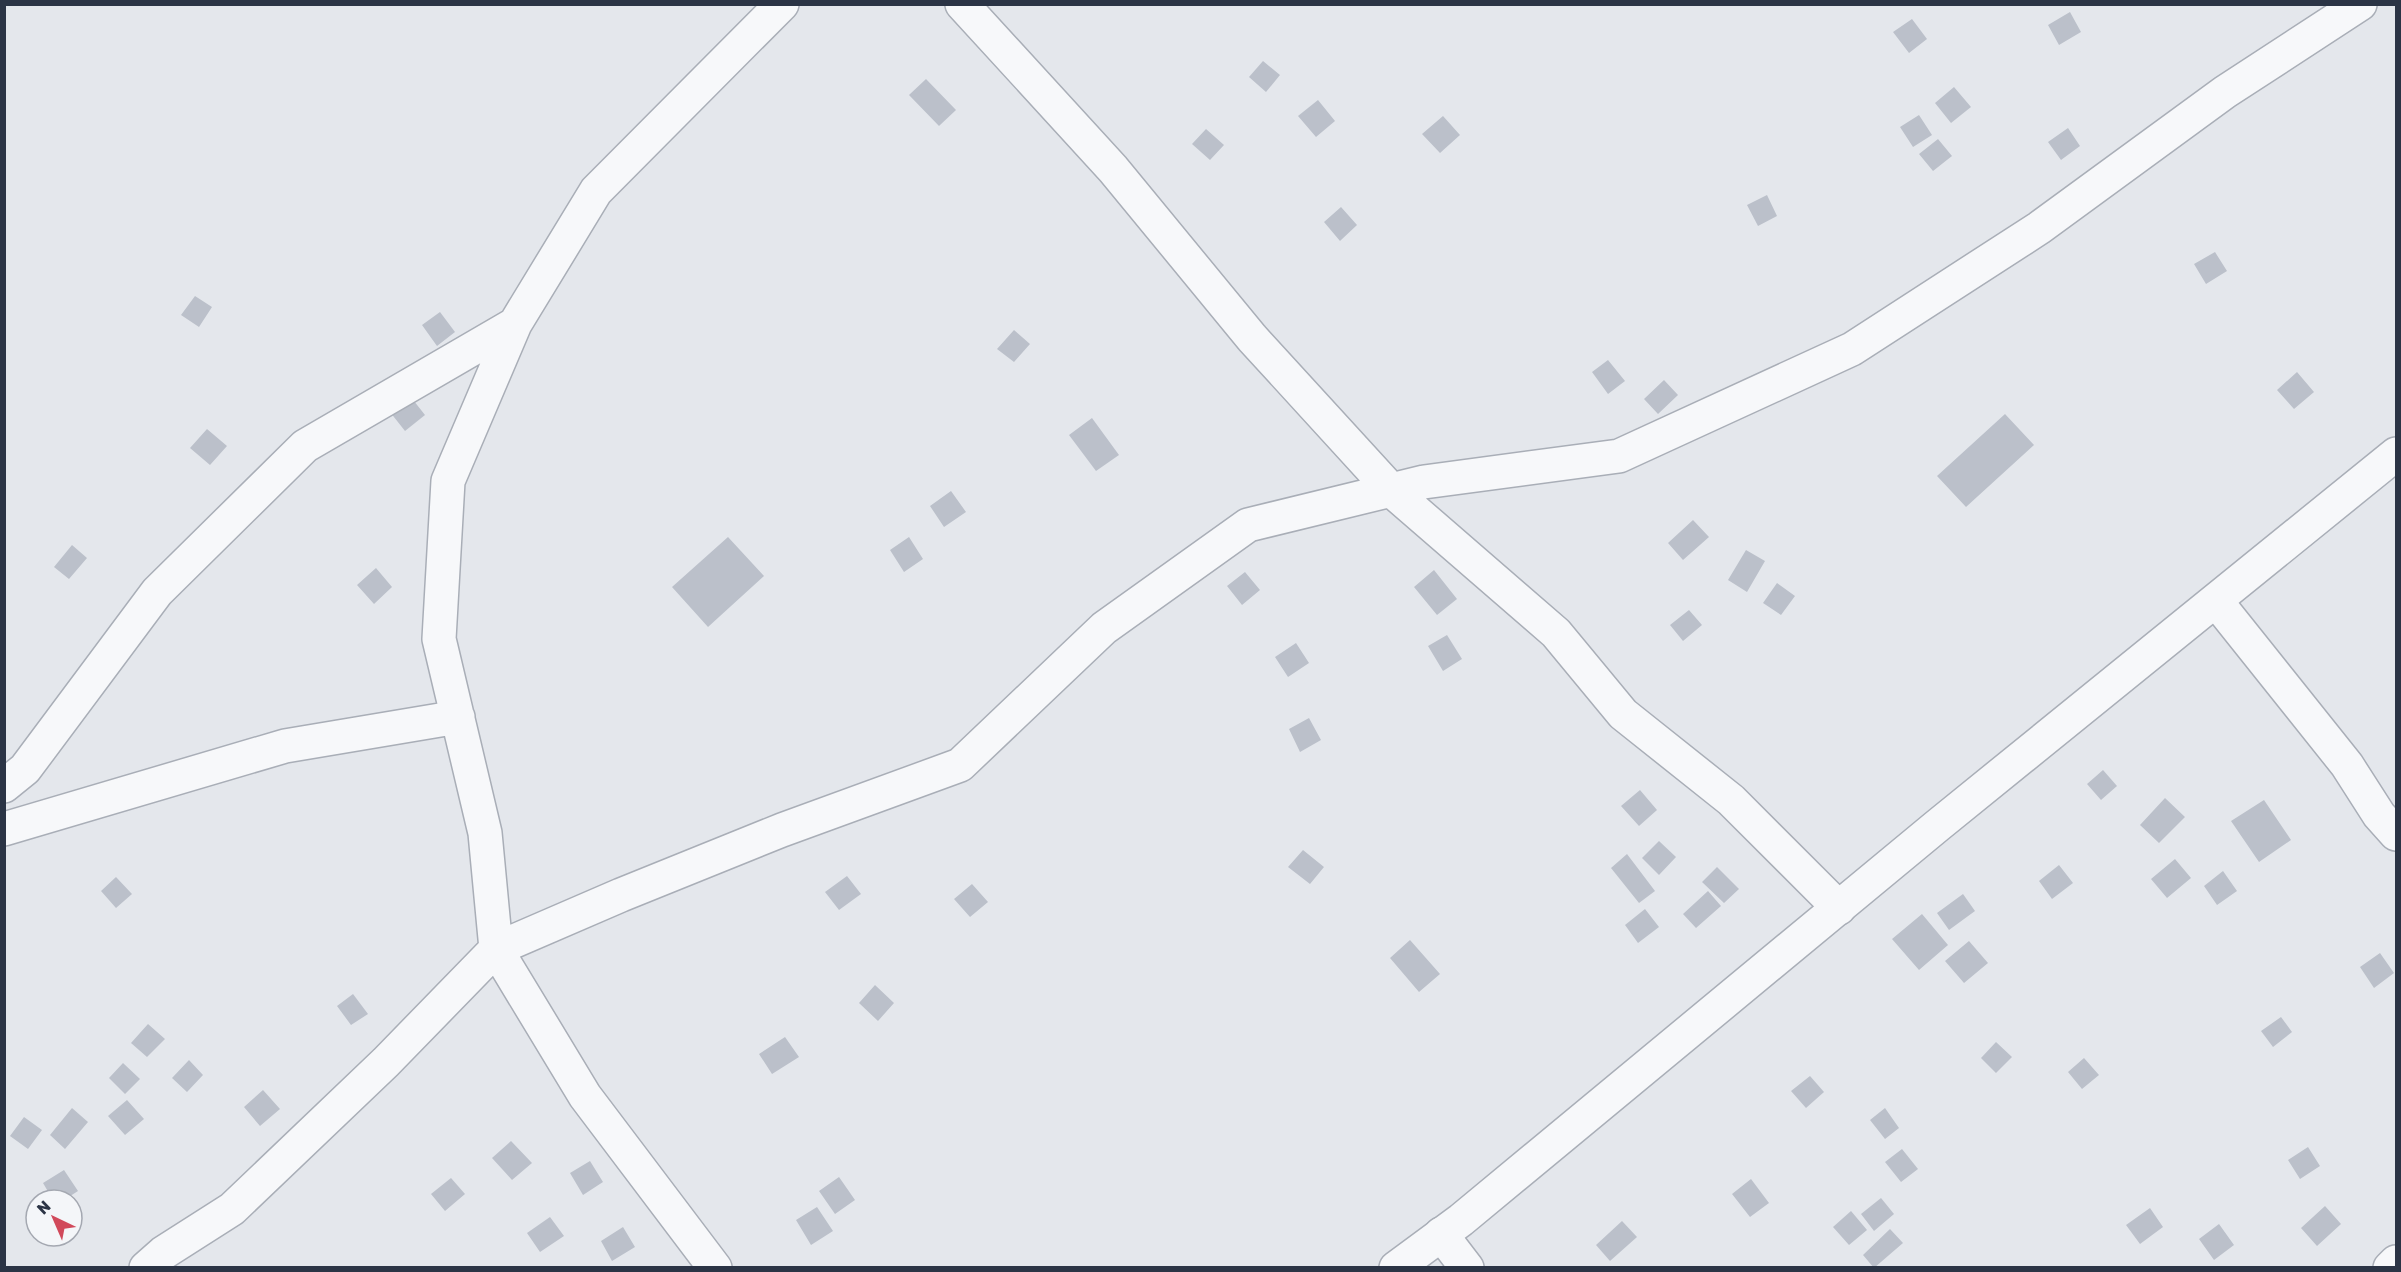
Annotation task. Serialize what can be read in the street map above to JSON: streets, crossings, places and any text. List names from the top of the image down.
{
  "north": "top left"
}
